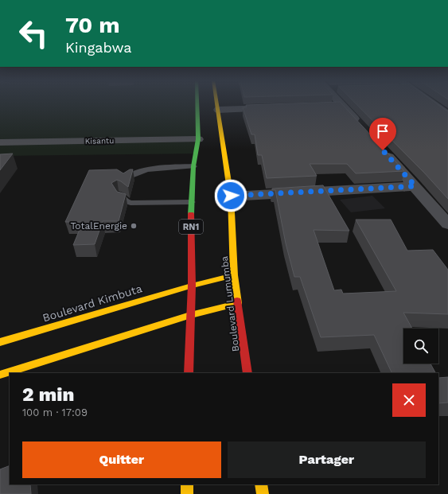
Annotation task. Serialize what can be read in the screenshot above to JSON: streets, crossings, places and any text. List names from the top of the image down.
{
  "streets": {
    "main road": ["RN1", "Boulevard Kimbuta", "Boulevard Lumumba"],
    "street": ["Kisantu"]
  },
  "crossings": [
    ["Kisantu", "RN1"],
    ["RN1", "Boulevard Kimbuta"],
    ["Boulevard Kimbuta", "Boulevard Lumumba"]
  ],
  "places": ["TotalEnergie"],
  "page": {
    "turn": ["70 m", "Kingabwa"],
    "heading": ["2 min", "100 m · 17:09"],
    "buttons": ["Quitter", "Partager"]
  }
}
